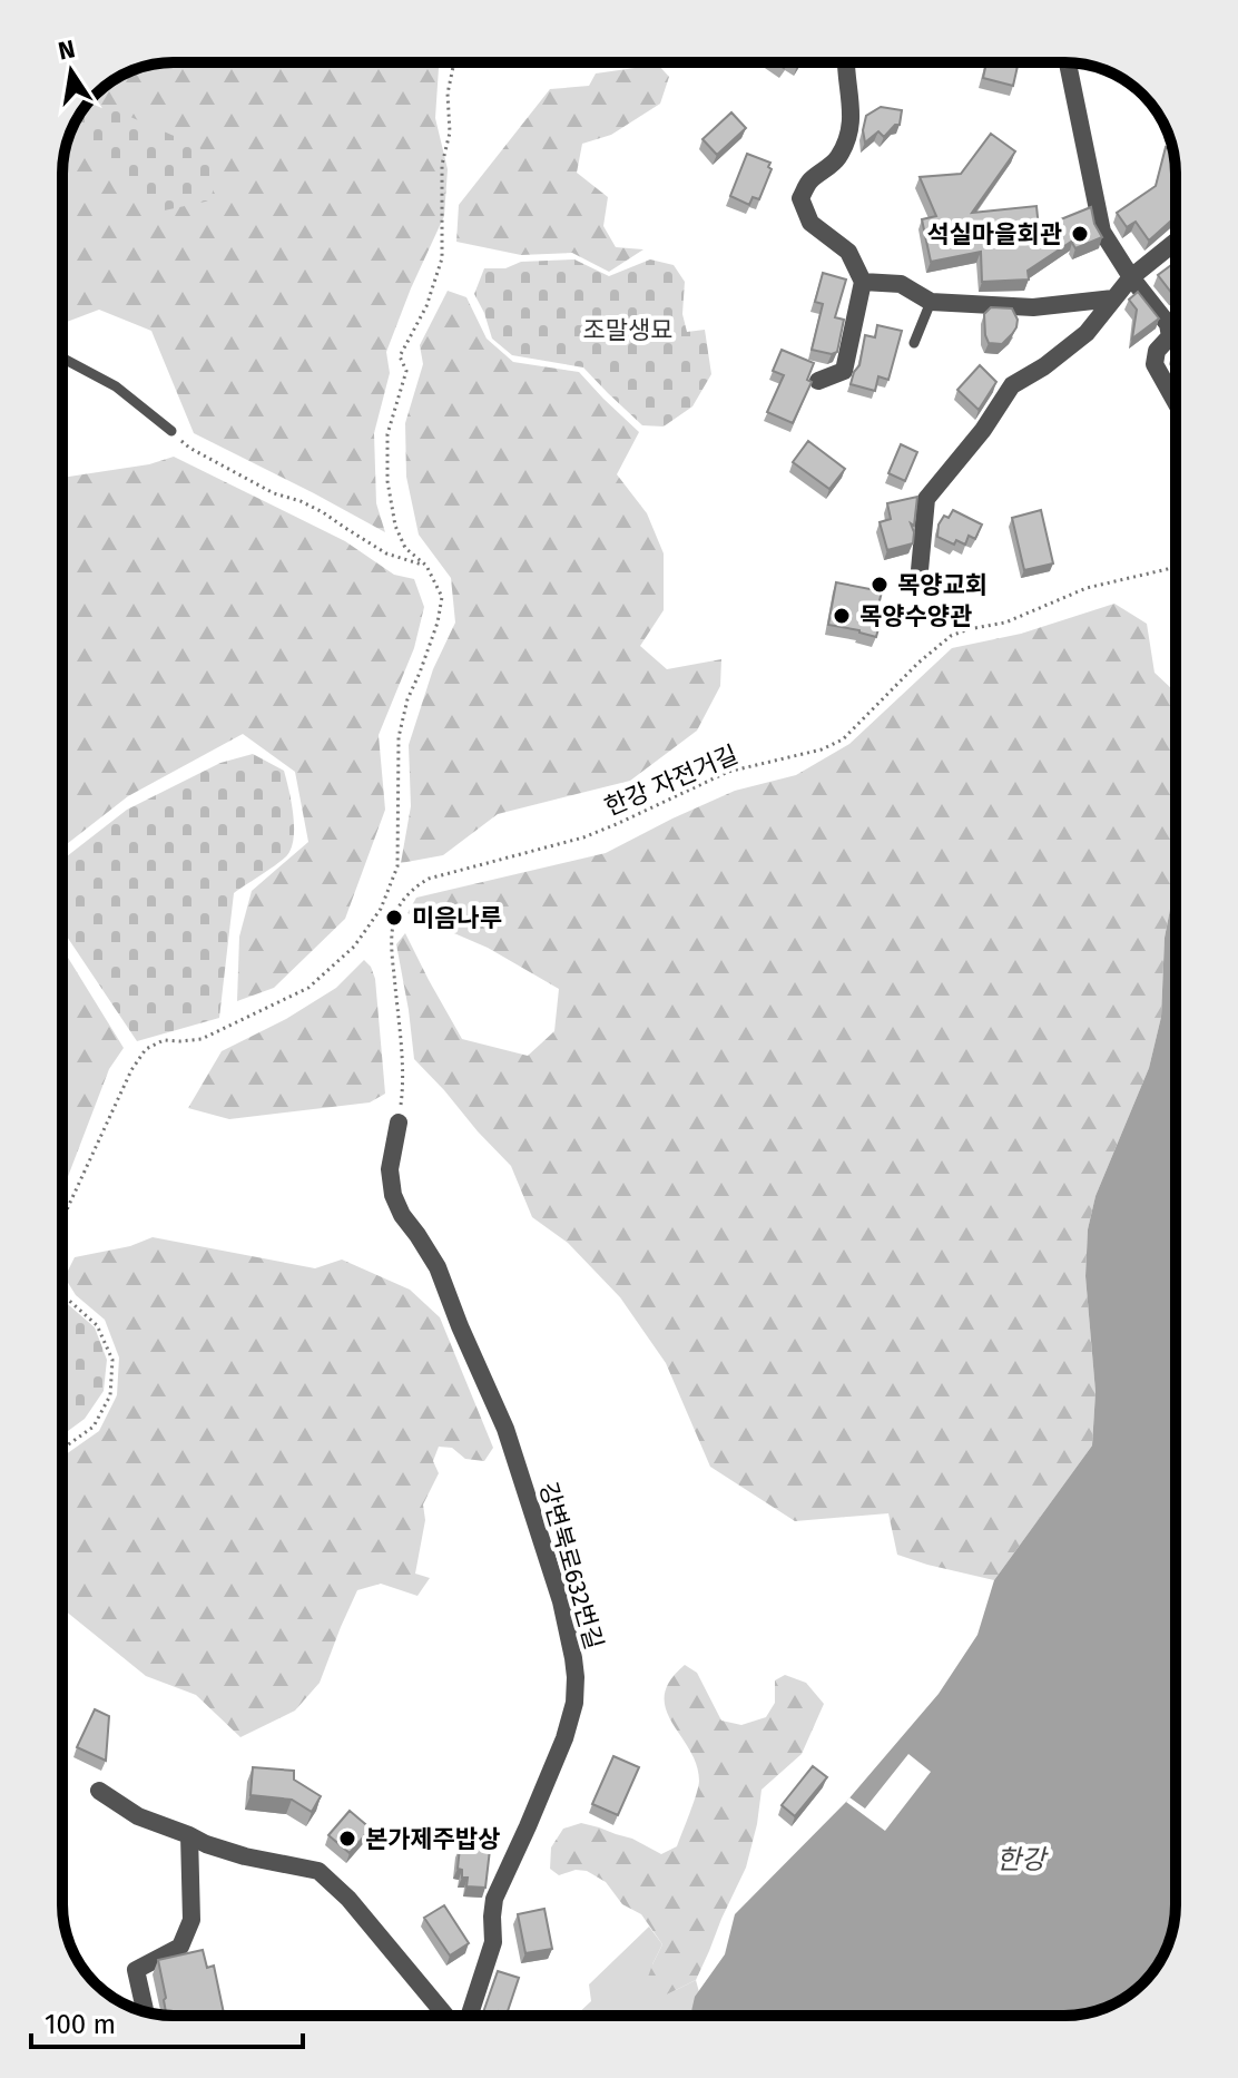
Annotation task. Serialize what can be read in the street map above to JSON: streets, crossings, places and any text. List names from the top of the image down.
{
  "streets": {
    "street": ["강변북로632번길"],
    "path": ["한강 자전거길"]
  },
  "crossings": [
    ["한강 자전거길", "강변북로632번길"]
  ],
  "water": ["한강"],
  "parks": ["조말생묘"],
  "places": [
    "석실마을회관",
    "목양교회",
    "목양수양관",
    "미음나루",
    "본가제주밥상"
  ],
  "scale_bar": "100 m",
  "north": "top"
}
